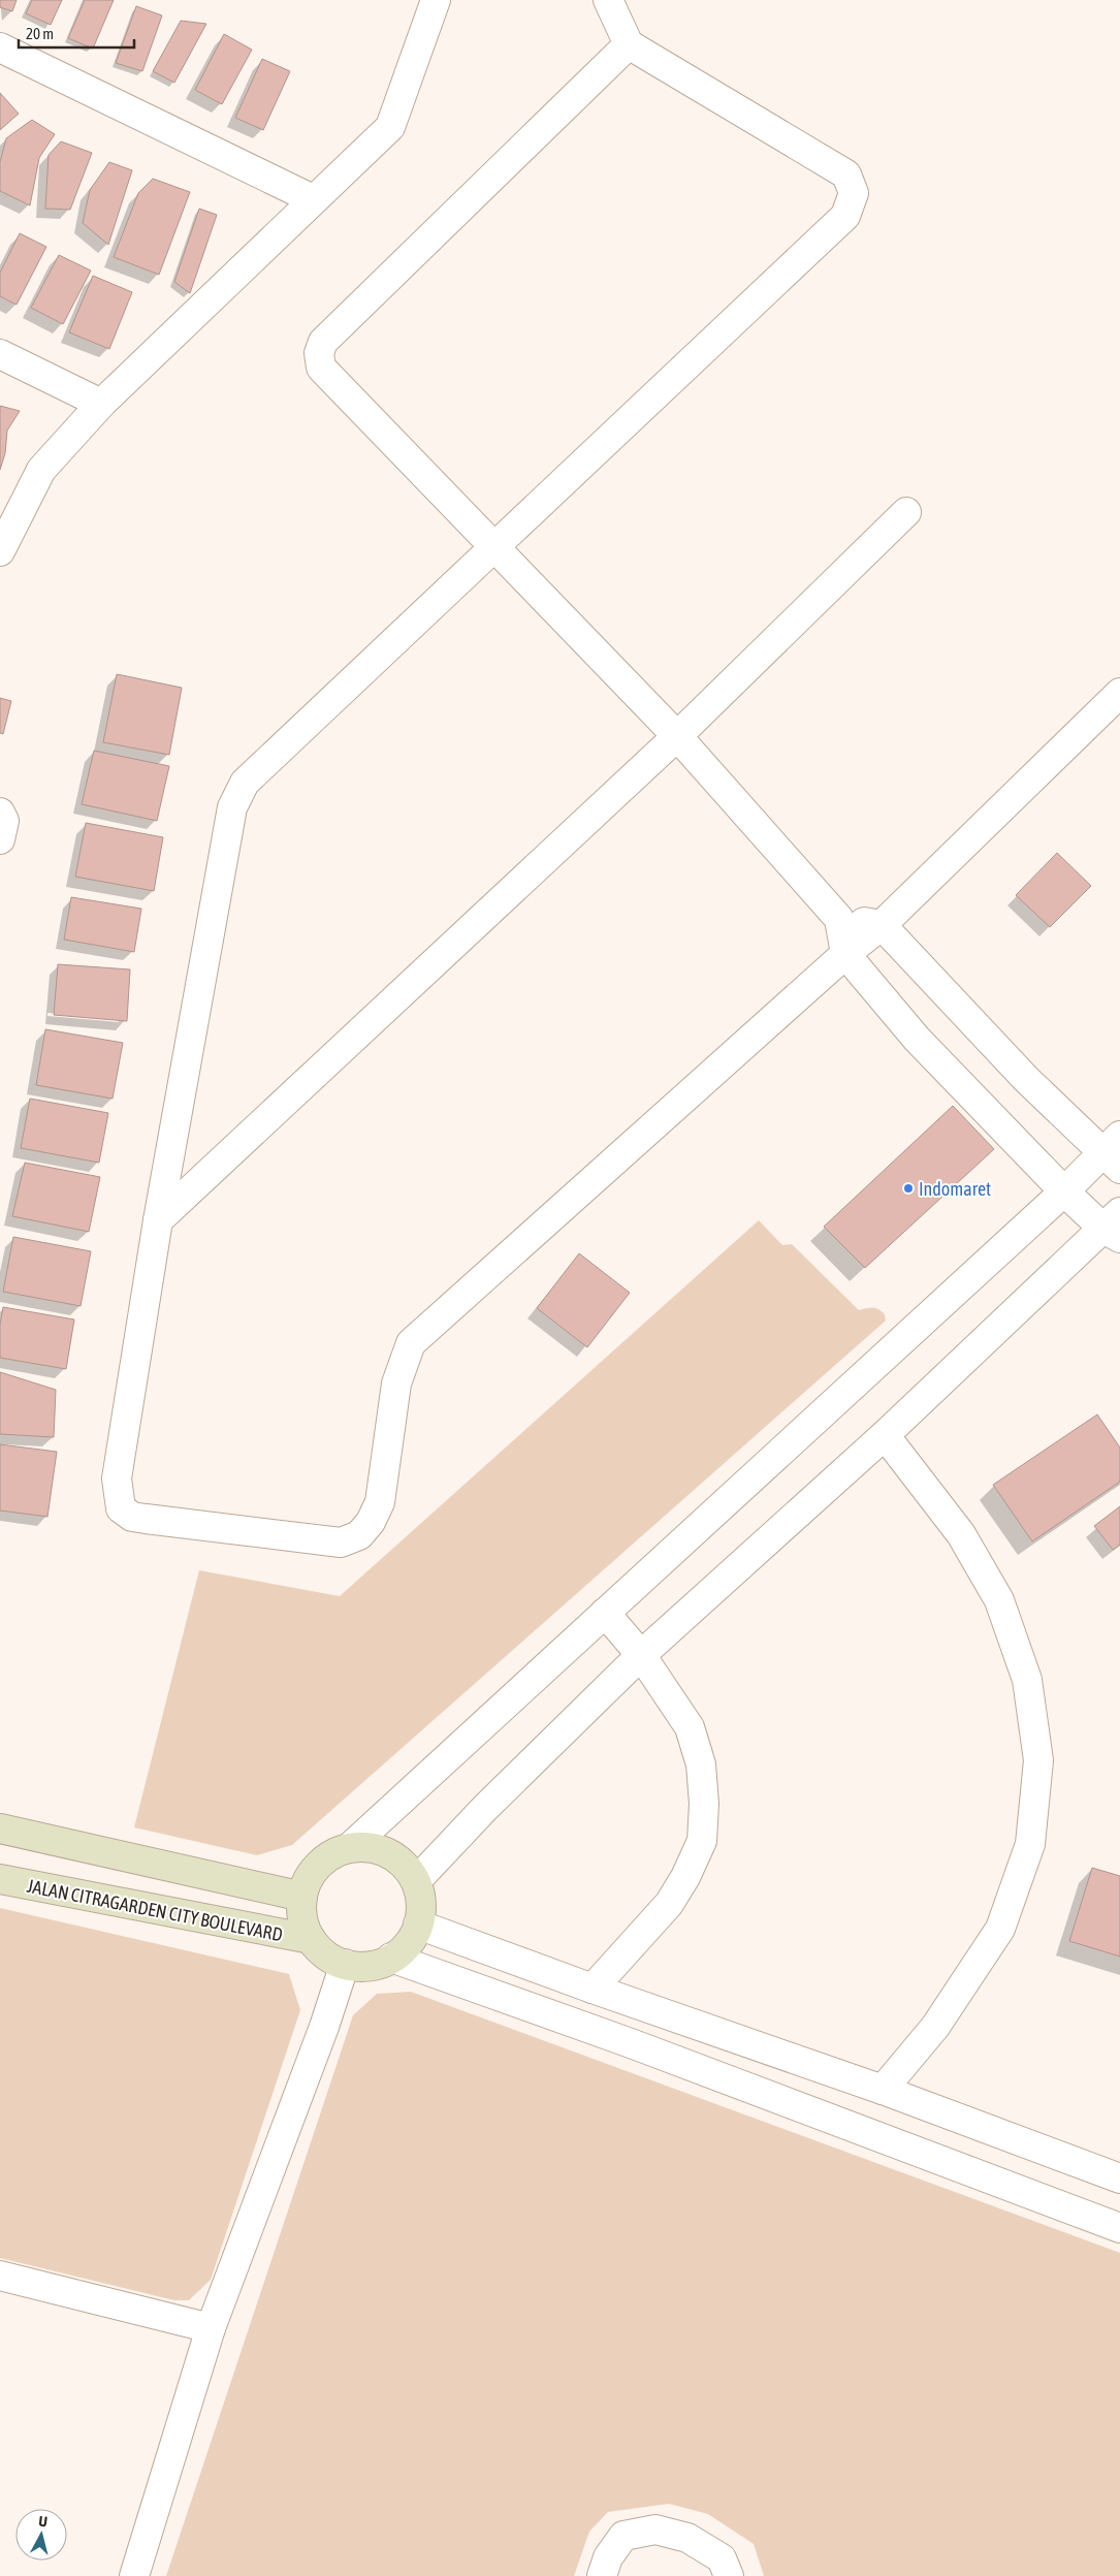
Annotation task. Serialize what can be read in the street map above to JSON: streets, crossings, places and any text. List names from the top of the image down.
{
  "streets": {
    "main road": ["JALAN CITRAGARDEN CITY BOULEVARD"]
  },
  "places": ["Indomaret"],
  "scale_bar": "20 m",
  "north": "top"
}
